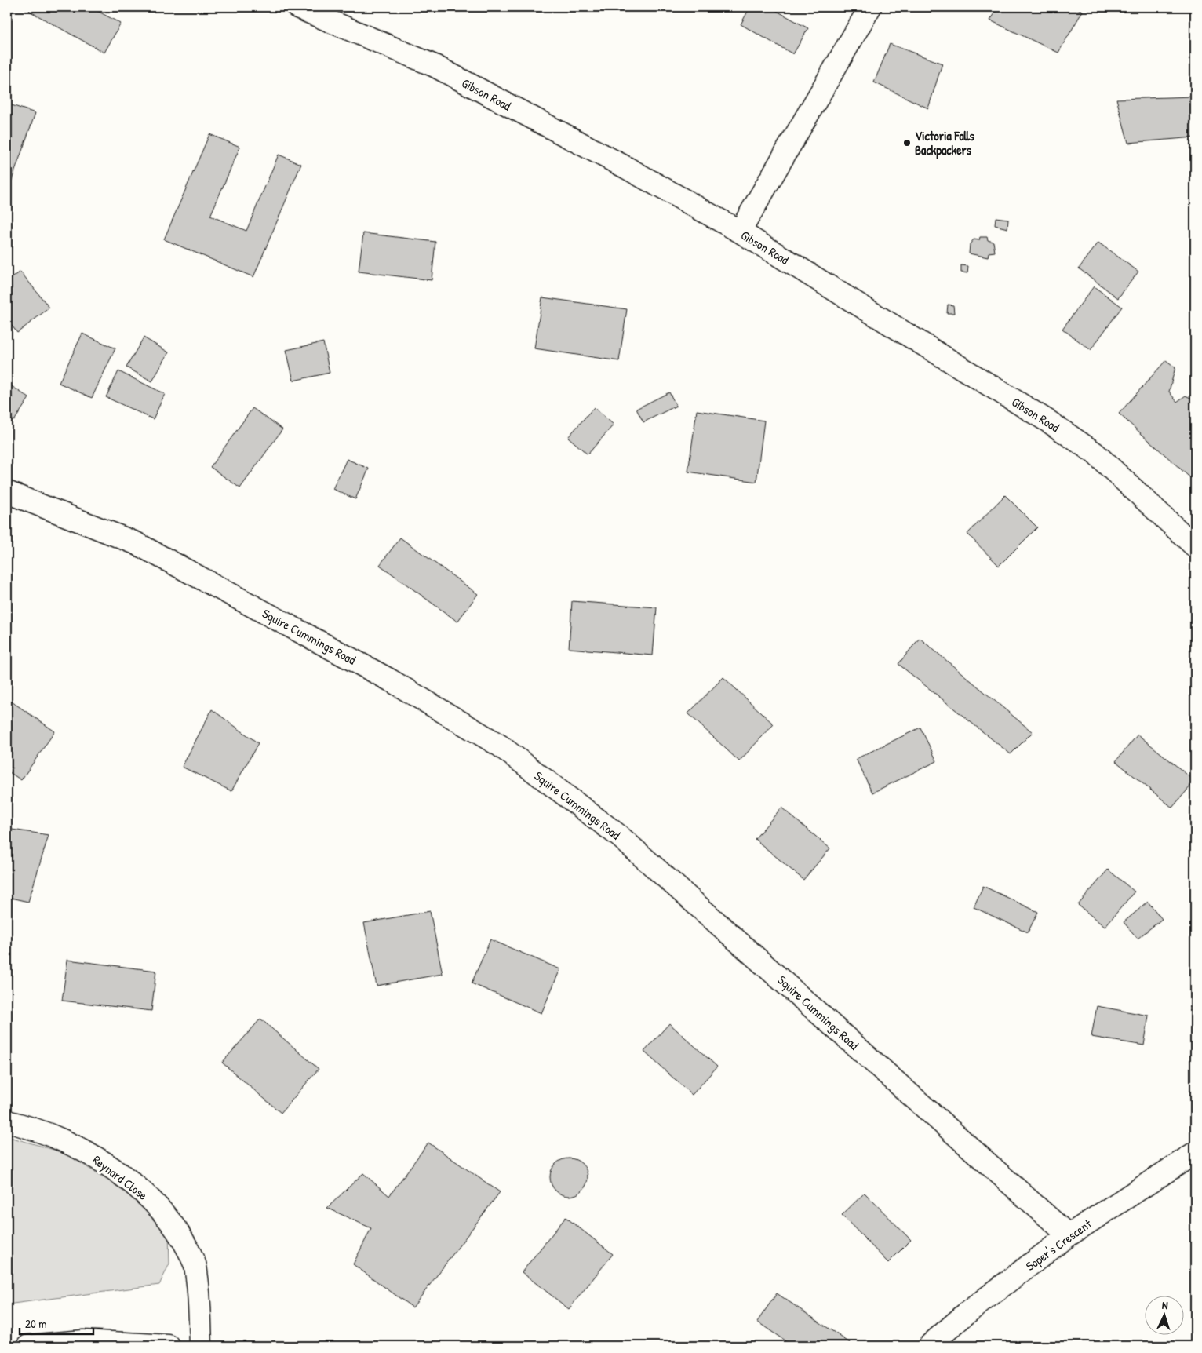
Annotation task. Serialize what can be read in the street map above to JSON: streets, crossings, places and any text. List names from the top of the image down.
{
  "streets": {
    "street": [
      "Gibson Road",
      "Squire Cummings Road",
      "Reynard Close",
      "Soper's Crescent"
    ]
  },
  "crossings": [
    ["Squire Cummings Road", "Soper's Crescent"]
  ],
  "places": ["Victoria Falls Backpackers"],
  "scale_bar": "20 m",
  "north": "top"
}
